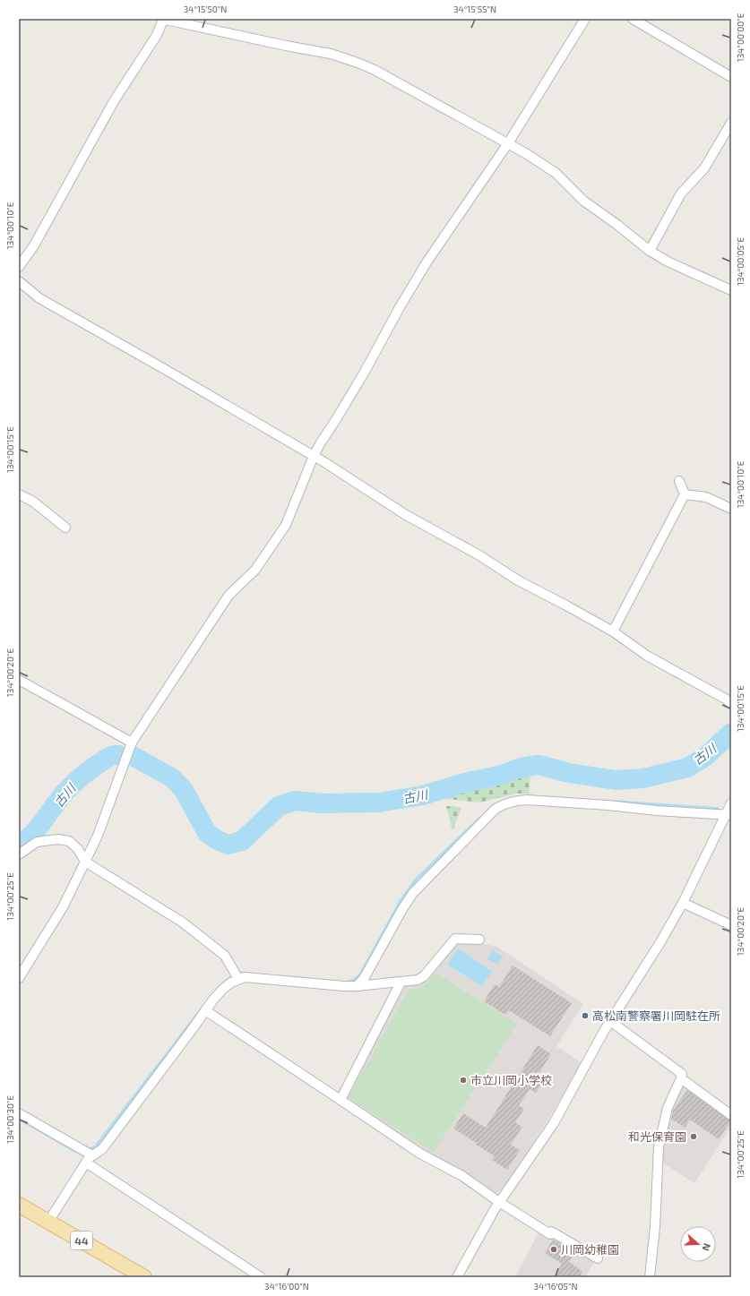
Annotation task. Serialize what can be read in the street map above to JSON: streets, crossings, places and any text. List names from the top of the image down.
{
  "streets": {
    "main road": ["44"]
  },
  "water": ["古川"],
  "places": [
    "高松南警察署川岡駐在所",
    "市立川岡小学校",
    "和光保育園",
    "川岡幼稚園"
  ],
  "north": "right",
  "coordinates": [
    "34°15'50\"N",
    "34°15'55\"N",
    "134°00'00\"E",
    "134°00'10\"E",
    "134°00'05\"E",
    "134°00'15\"E",
    "134°00'20\"E",
    "134°00'25\"E",
    "134°00'30\"E",
    "34°16'00\"N",
    "34°16'05\"N"
  ]
}
